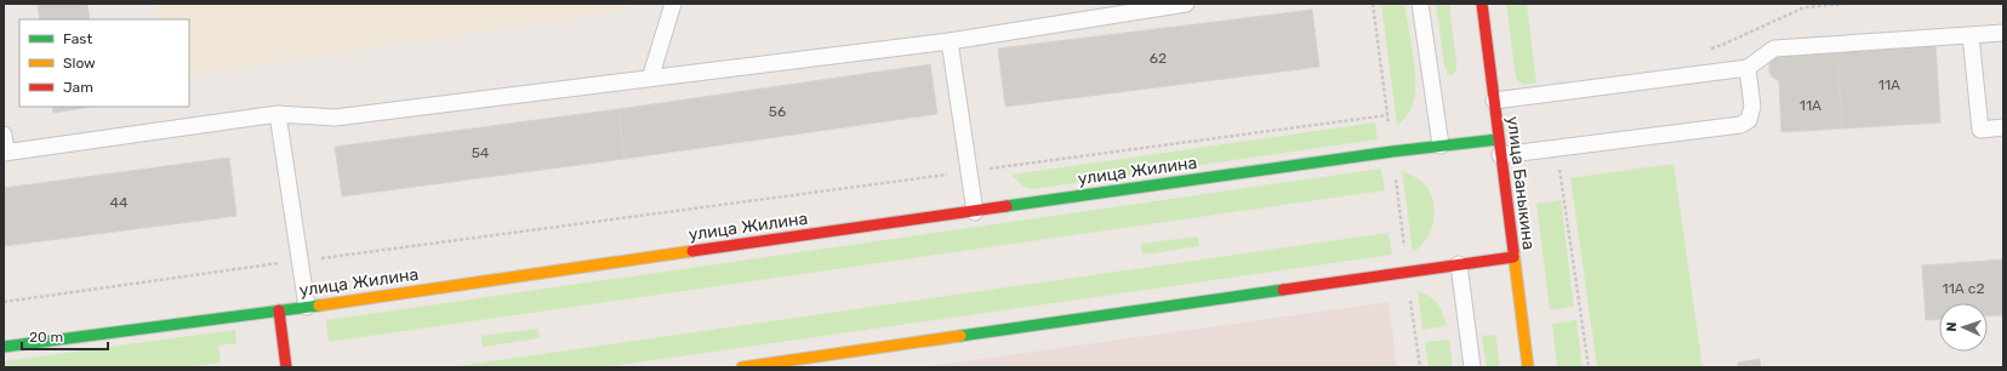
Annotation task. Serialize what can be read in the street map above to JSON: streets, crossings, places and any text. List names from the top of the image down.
{
  "streets": {
    "main road": ["улица Жилина", "улица Баныкина"]
  },
  "crossings": [
    ["улица Жилина", "улица Баныкина"]
  ],
  "house_numbers": [
    "62",
    "11А",
    "11А",
    "56",
    "54",
    "44",
    "11А с2"
  ],
  "legend": ["Fast", "Slow", "Jam"],
  "scale_bar": "20 m",
  "north": "left"
}
